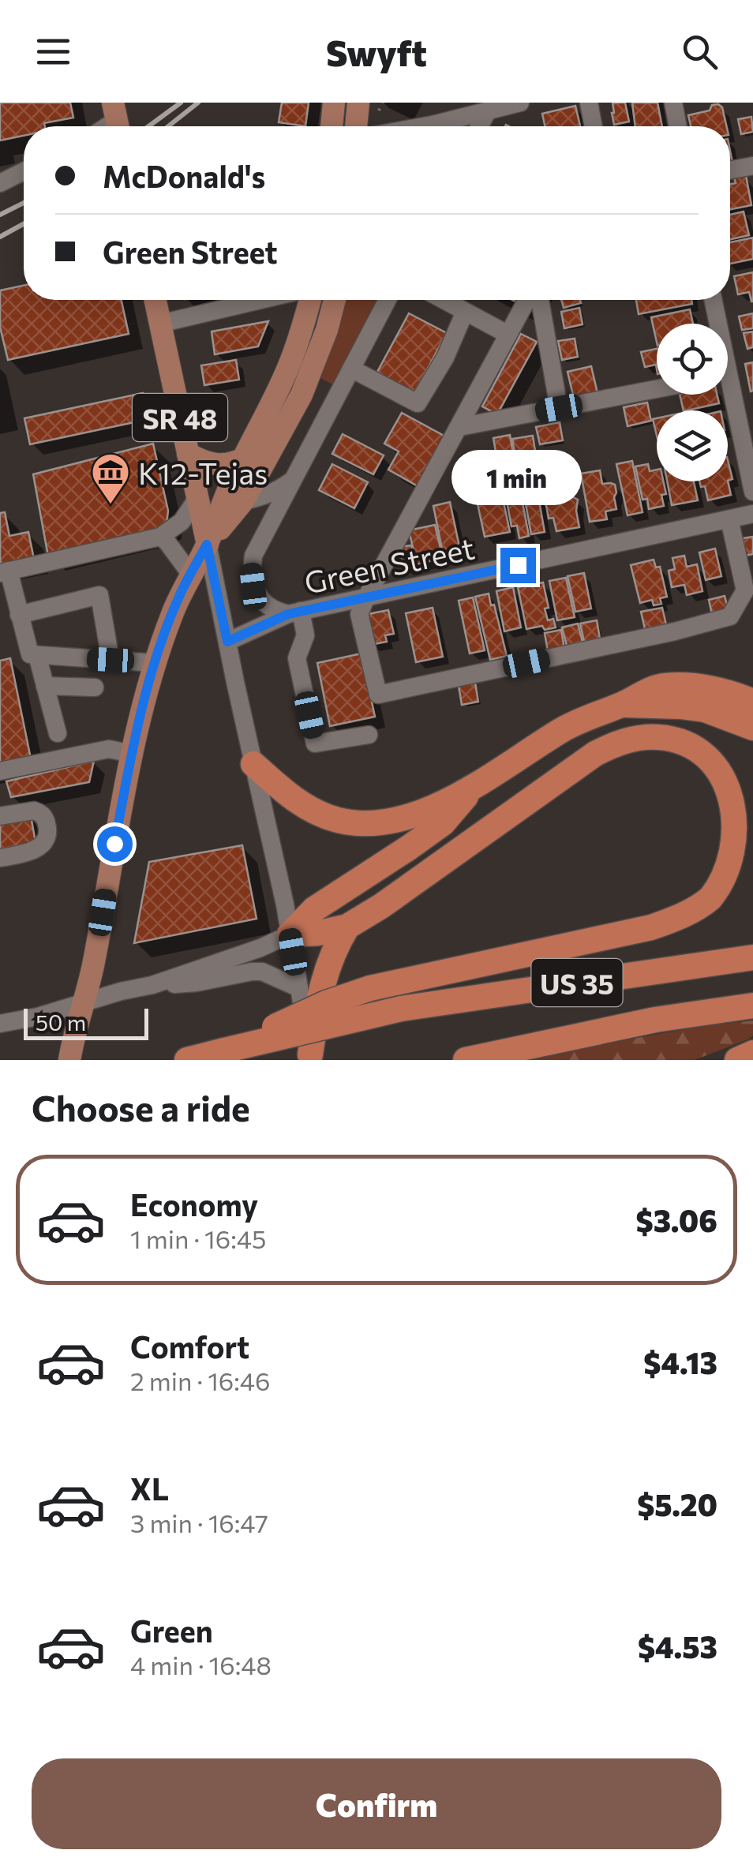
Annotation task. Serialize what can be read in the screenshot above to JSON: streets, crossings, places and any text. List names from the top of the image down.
{
  "streets": {
    "highway": ["US 35"],
    "main road": ["SR 48"],
    "street": ["Green Street"]
  },
  "places": {
    "museum": ["K12-Tejas"]
  },
  "scale_bar": "50 m",
  "page": {
    "header": "Swyft",
    "banner": ["McDonald's", "Green Street"],
    "bubble": "1 min",
    "scale": "50 m",
    "heading": "Choose a ride",
    "list": [
      {
        "name": "Economy",
        "note": "1 min · 16:45",
        "value": "$3.06"
      },
      {
        "name": "Comfort",
        "note": "2 min · 16:46",
        "value": "$4.13"
      },
      {
        "name": "XL",
        "note": "3 min · 16:47",
        "value": "$5.20"
      },
      {
        "name": "Green",
        "note": "4 min · 16:48",
        "value": "$4.53"
      }
    ],
    "buttons": "Confirm"
  }
}
